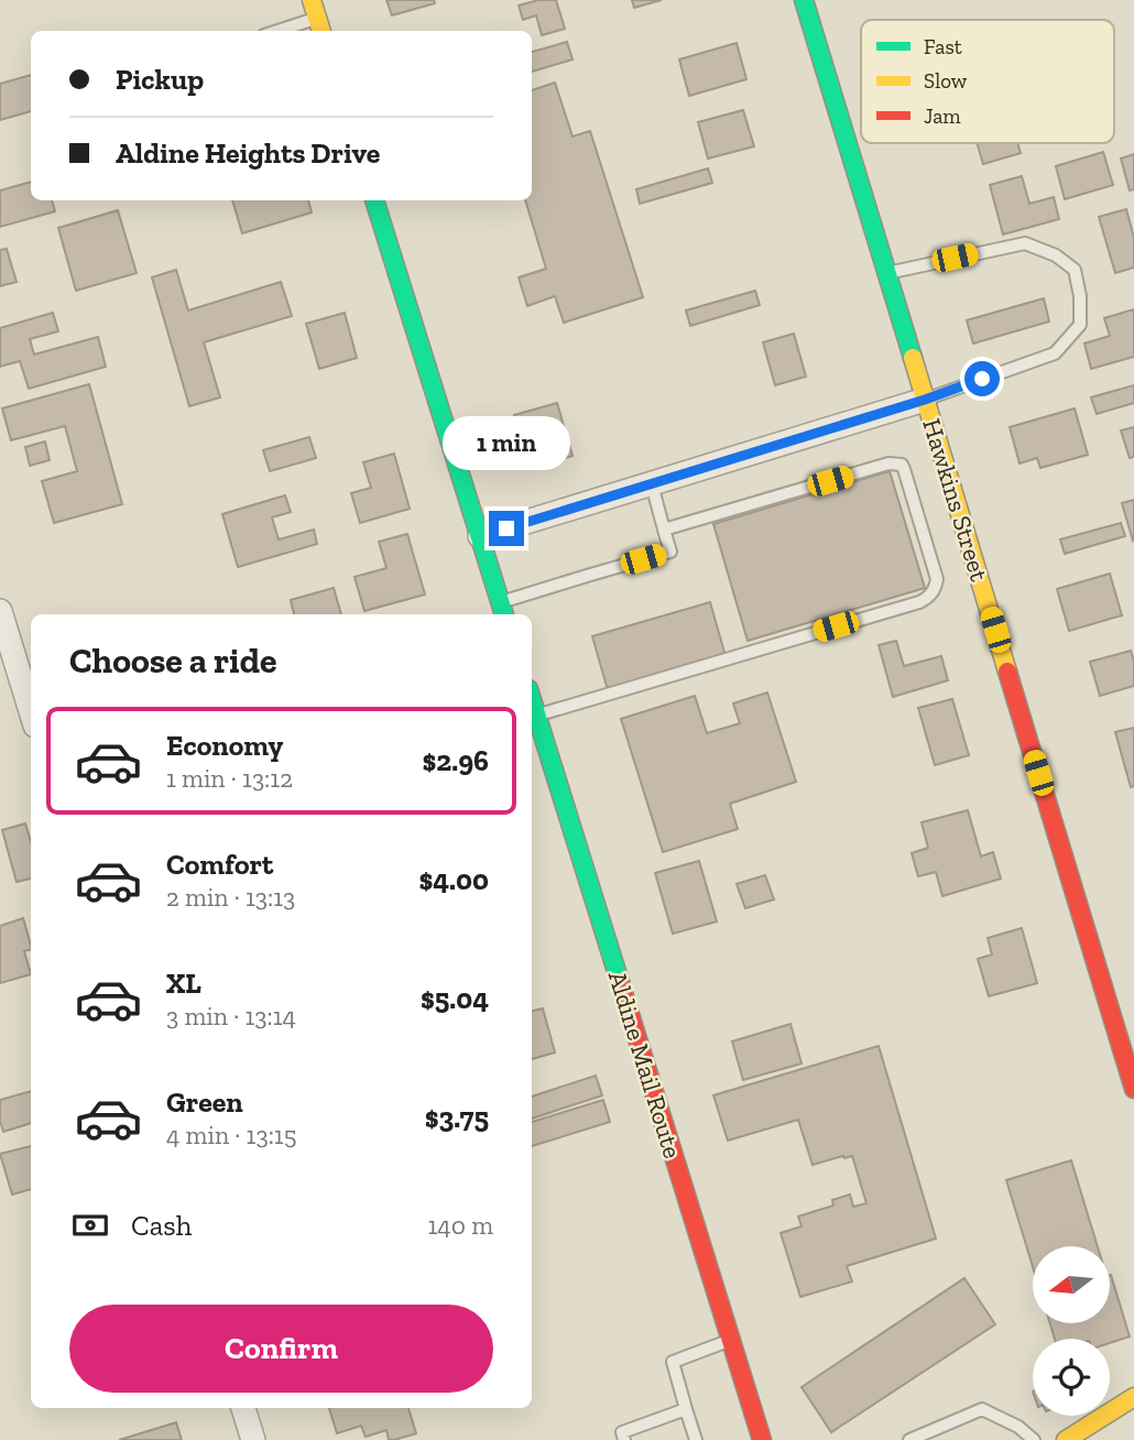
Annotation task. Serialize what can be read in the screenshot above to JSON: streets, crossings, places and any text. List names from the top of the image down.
{
  "streets": {
    "main road": ["Hawkins Street", "Aldine Mail Route"]
  },
  "legend": ["Fast", "Slow", "Jam"],
  "north": "left",
  "page": {
    "banner": ["Pickup", "Aldine Heights Drive"],
    "bubble": "1 min",
    "heading": "Choose a ride",
    "list": [
      {
        "name": "Economy",
        "note": "1 min · 13:12",
        "value": "$2.96"
      },
      {
        "name": "Comfort",
        "note": "2 min · 13:13",
        "value": "$4.00"
      },
      {
        "name": "XL",
        "note": "3 min · 13:14",
        "value": "$5.04"
      },
      {
        "name": "Green",
        "note": "4 min · 13:15",
        "value": "$3.75"
      }
    ],
    "pay": ["Cash", "140 m"],
    "buttons": "Confirm"
  }
}
